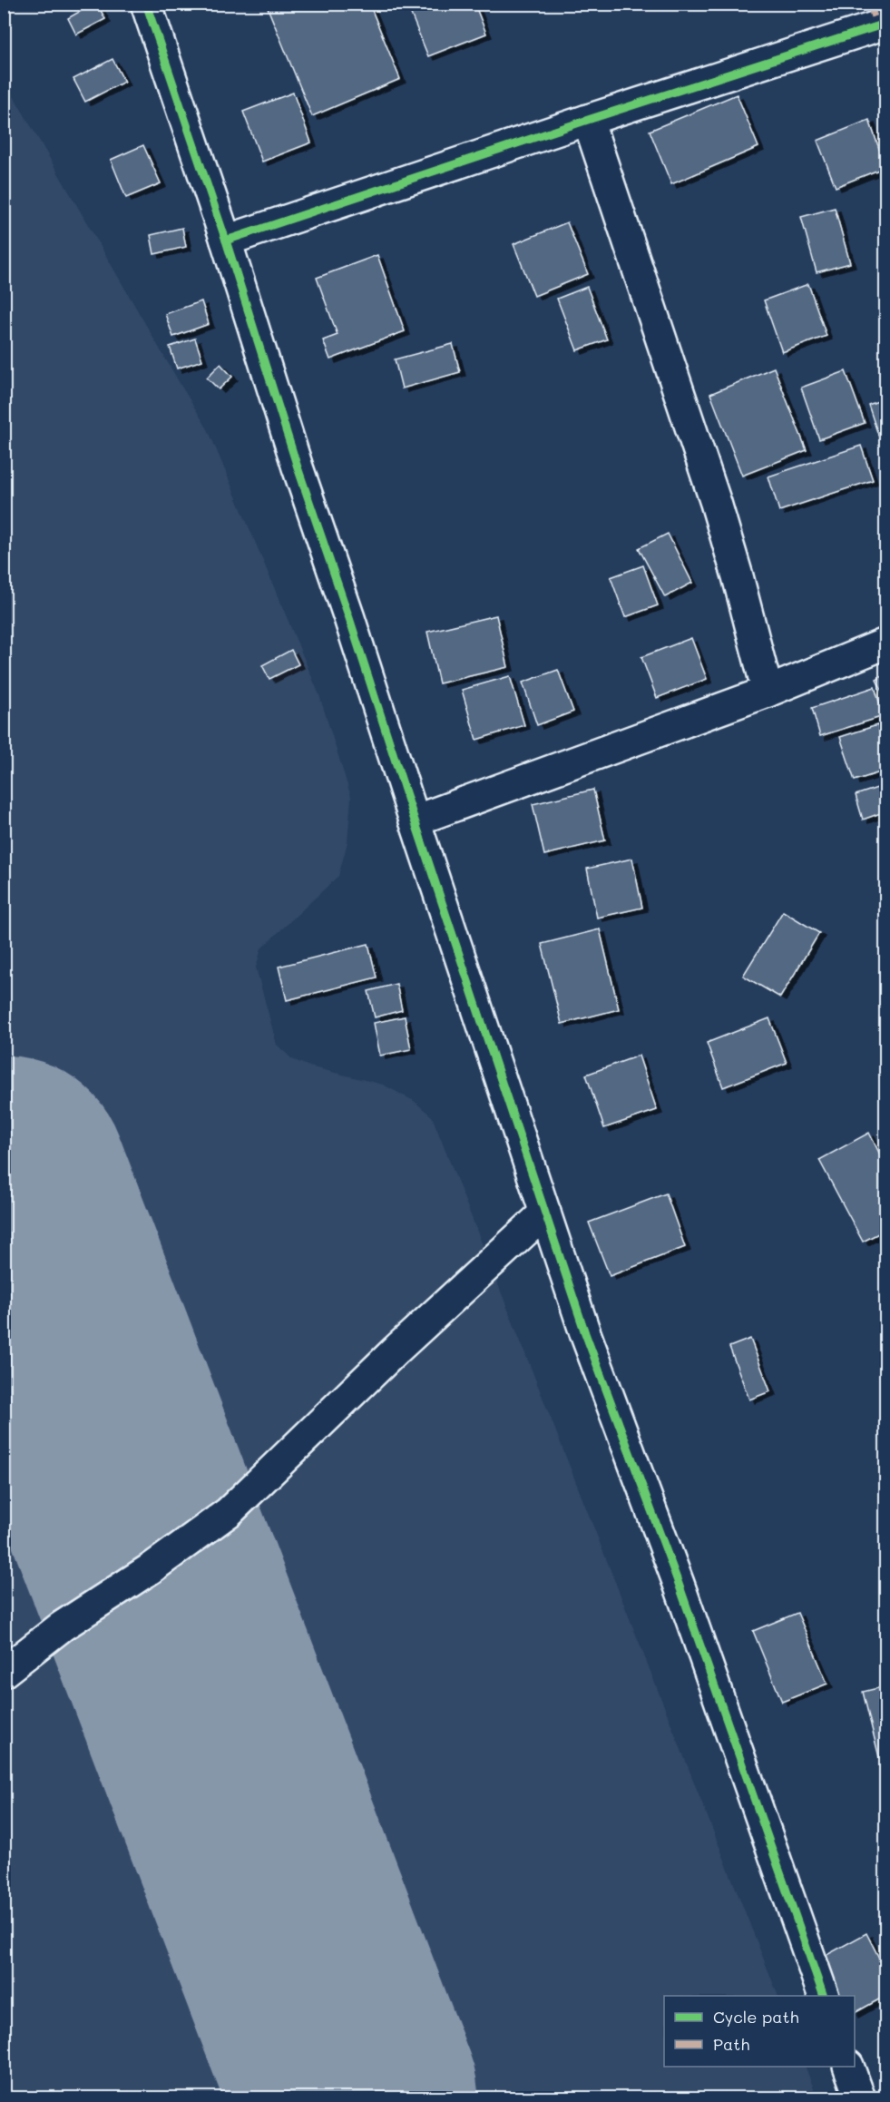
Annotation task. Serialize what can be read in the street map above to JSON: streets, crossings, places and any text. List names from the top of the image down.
{
  "legend": ["Cycle path", "Path"]
}
